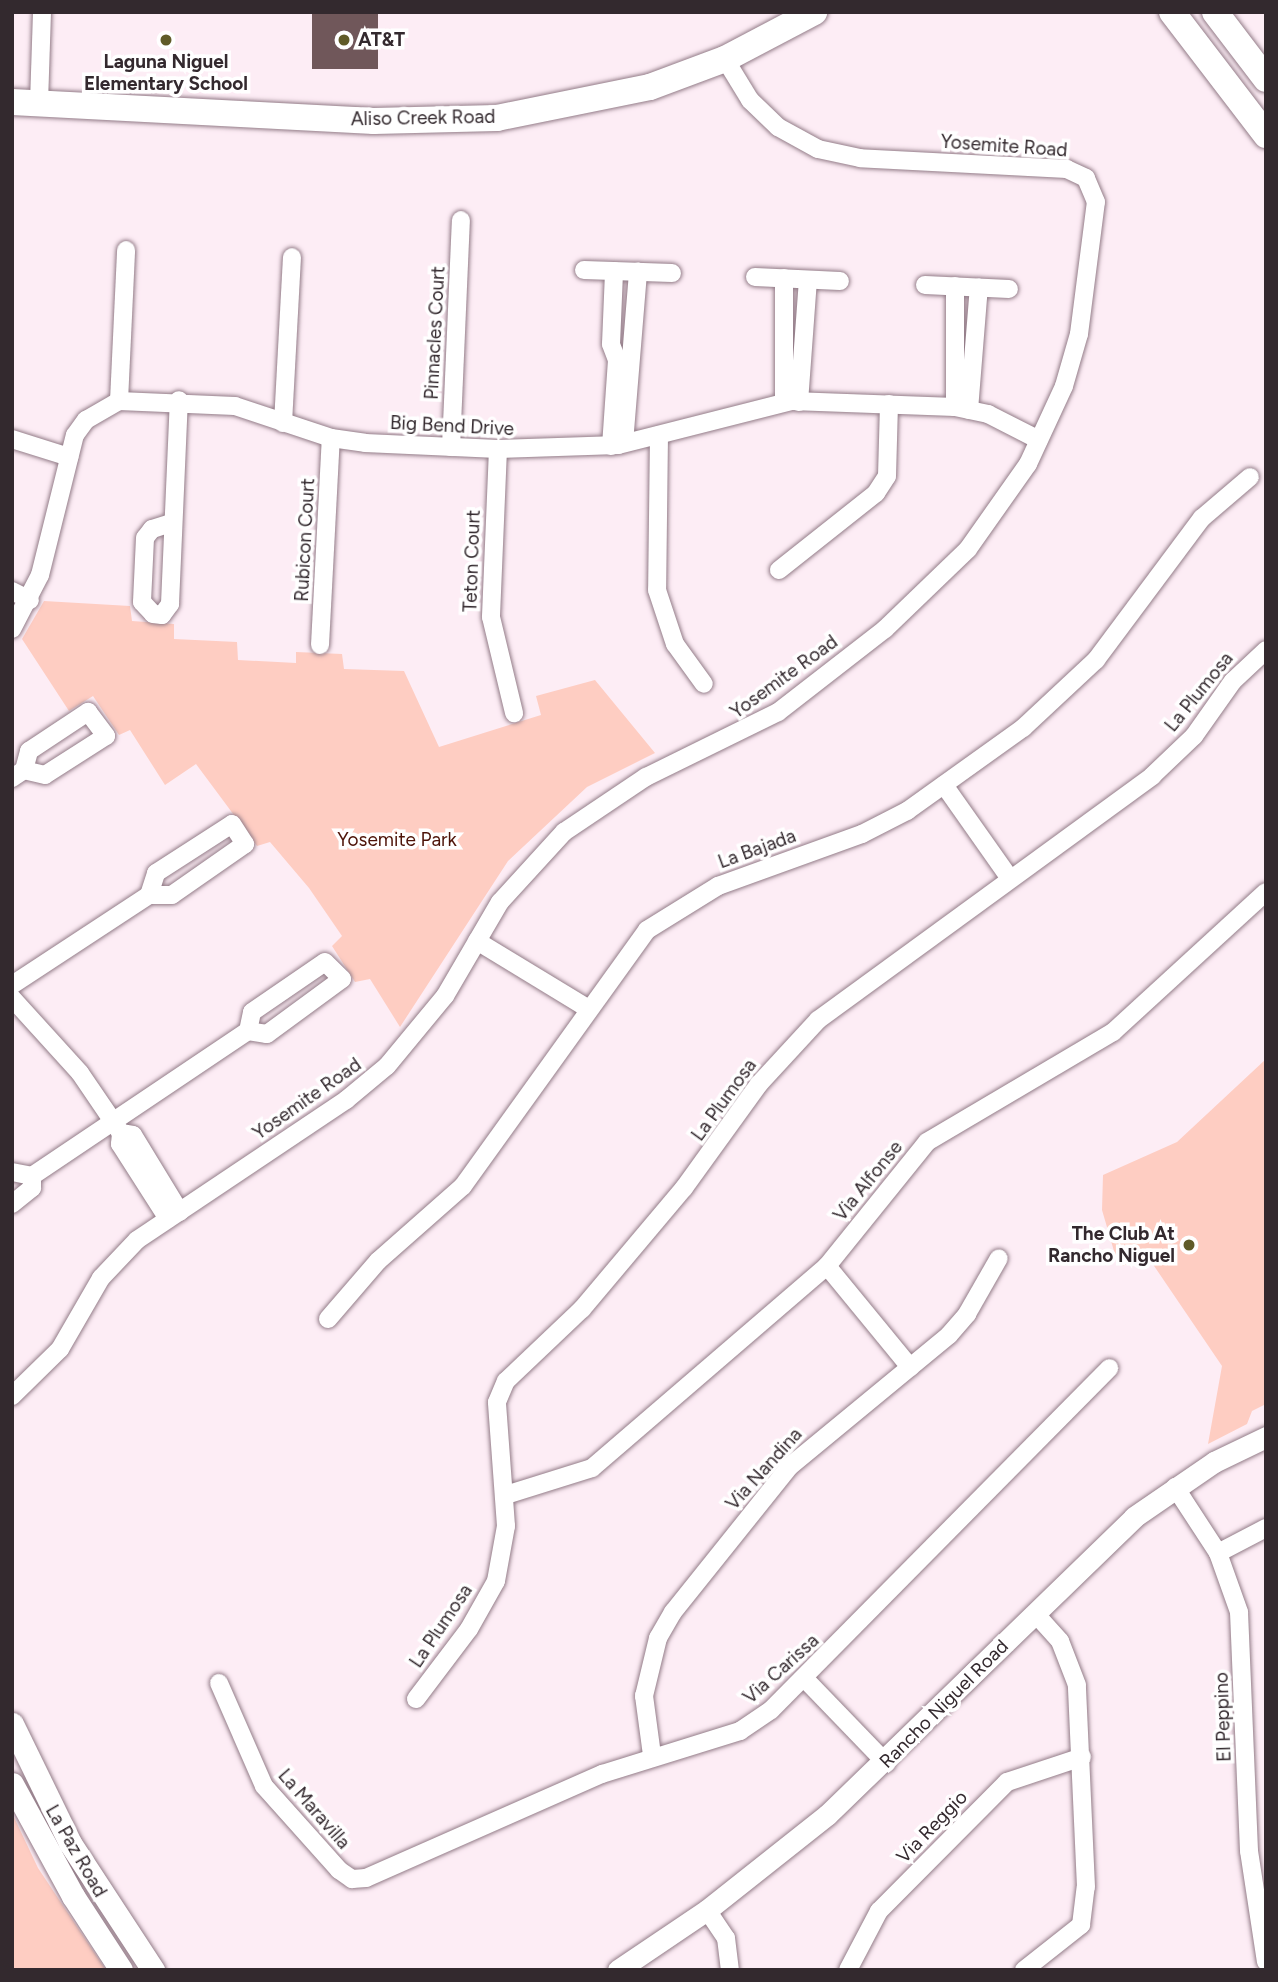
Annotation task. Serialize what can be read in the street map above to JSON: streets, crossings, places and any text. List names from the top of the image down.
{
  "streets": {
    "main road": ["Aliso Creek Road", "La Paz Road"],
    "street": [
      "Yosemite Road",
      "Pinnacles Court",
      "Big Bend Drive",
      "Rubicon Court",
      "Teton Court",
      "La Plumosa",
      "La Bajada",
      "Via Alfonse",
      "Via Nandina",
      "Via Carissa",
      "Rancho Niguel Road",
      "El Peppino",
      "La Maravilla",
      "Via Reggio"
    ]
  },
  "crossings": [
    ["Aliso Creek Road", "Yosemite Road"],
    ["Yosemite Road", "Big Bend Drive"],
    ["Pinnacles Court", "Big Bend Drive"],
    ["Big Bend Drive", "Rubicon Court"],
    ["Big Bend Drive", "Teton Court"],
    ["La Plumosa", "Via Alfonse"],
    ["Via Nandina", "Via Carissa"],
    ["Via Carissa", "La Maravilla"],
    ["Rancho Niguel Road", "El Peppino"]
  ],
  "parks": ["Yosemite Park"],
  "places": ["Laguna Niguel Elementary School", "AT&T", "The Club At Rancho Niguel"]
}
